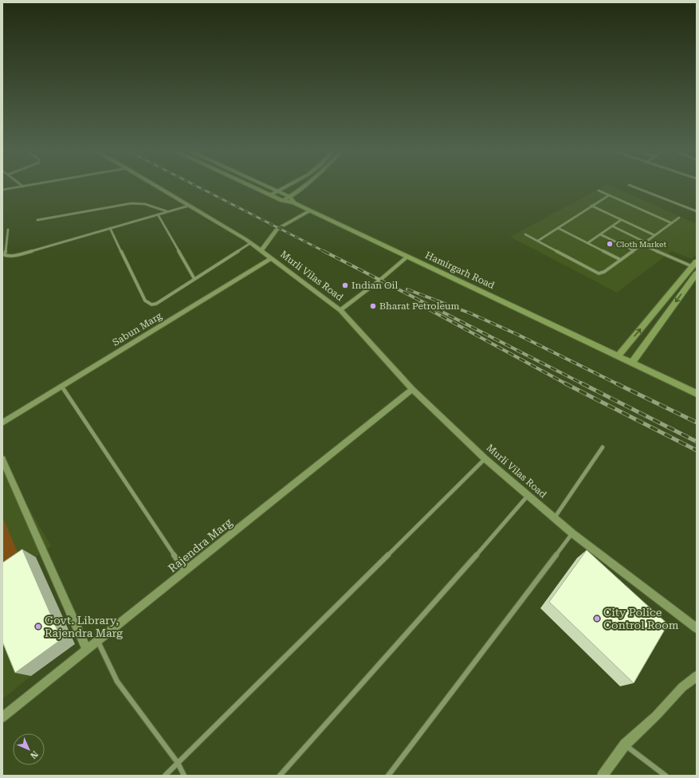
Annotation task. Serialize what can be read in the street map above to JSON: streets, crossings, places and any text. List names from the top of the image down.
{
  "streets": {
    "main road": ["Hamirgarh Road"],
    "street": ["Murli Vilas Road", "Sabun Marg", "Rajendra Marg"]
  },
  "crossings": [
    ["Hamirgarh Road", "Murli Vilas Road"],
    ["Murli Vilas Road", "Sabun Marg"],
    ["Murli Vilas Road", "Rajendra Marg"]
  ],
  "places": [
    "Cloth Market",
    "Indian Oil",
    "Bharat Petroleum",
    "City Police Control Room",
    "Govt. Library, Rajendra Marg"
  ],
  "north": "bottom right"
}
